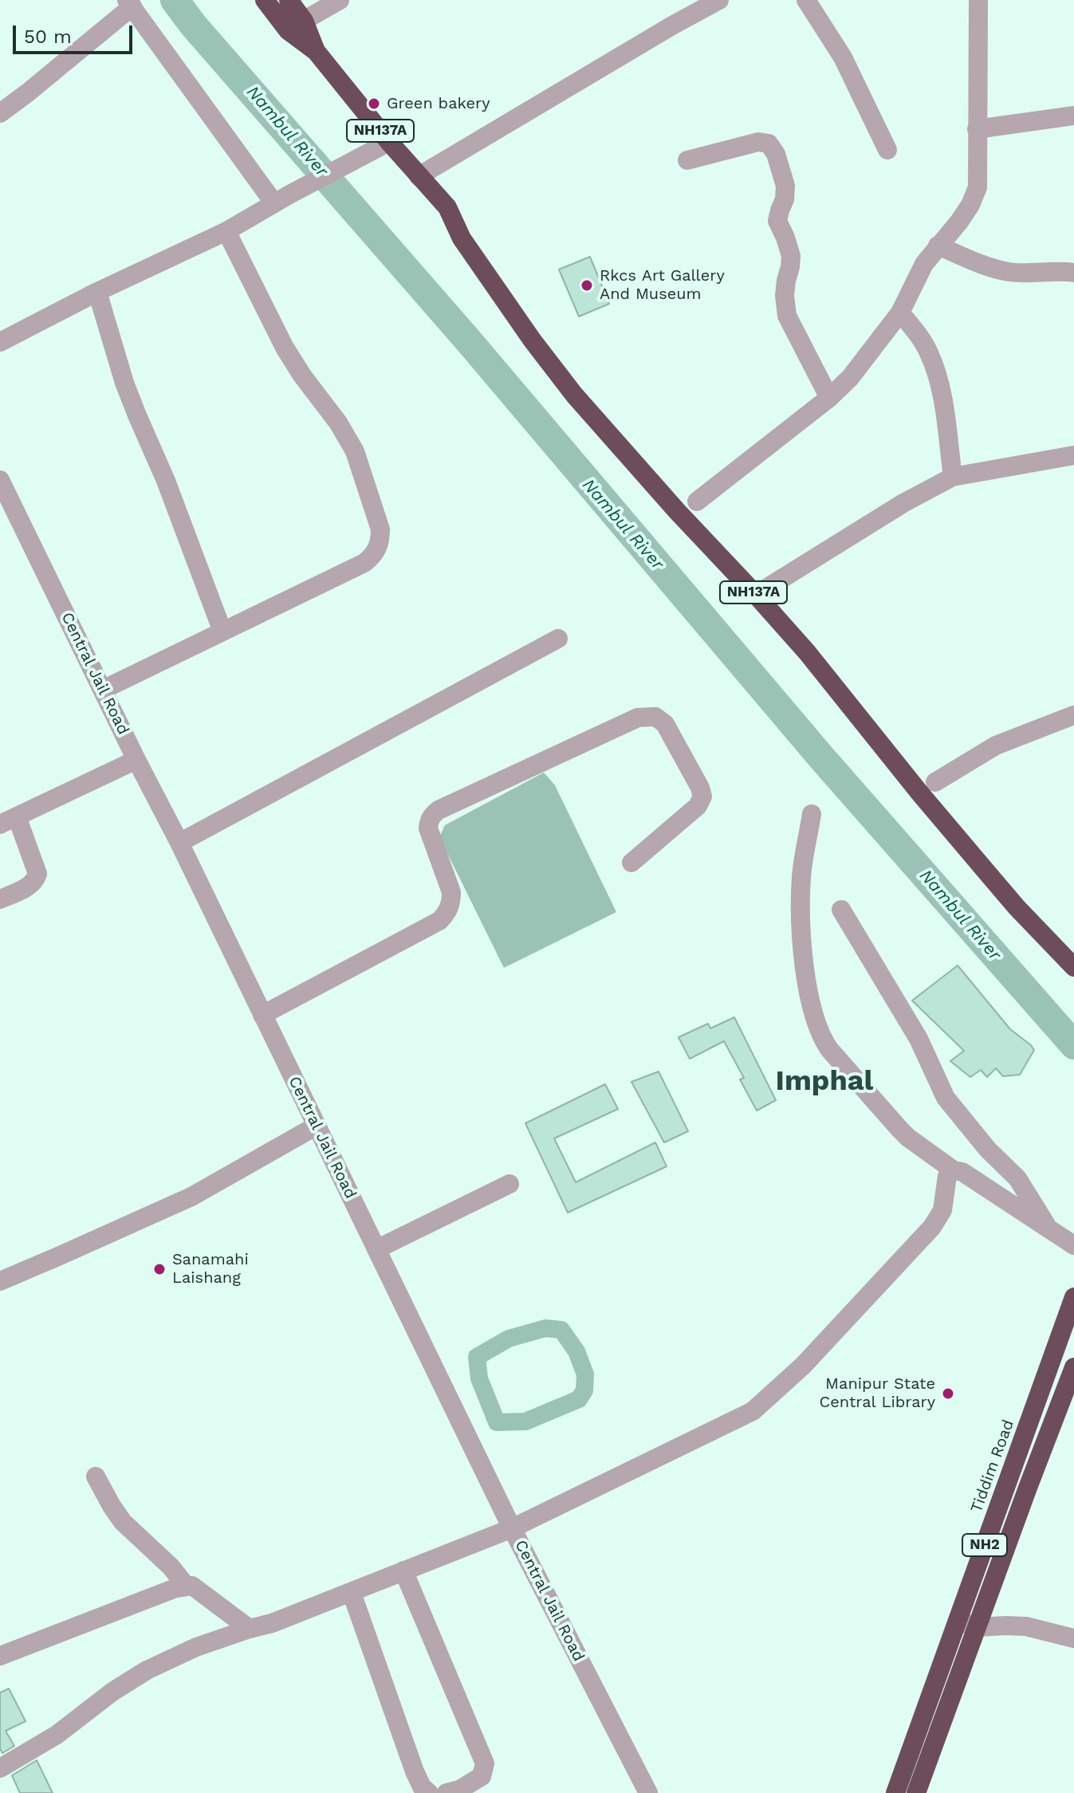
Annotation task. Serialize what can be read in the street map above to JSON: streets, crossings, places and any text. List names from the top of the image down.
{
  "streets": {
    "highway": ["NH137A", "Tiddim Road", "NH2"],
    "street": ["Central Jail Road"]
  },
  "districts": ["Imphal"],
  "water": ["Nambul River"],
  "places": [
    "Green bakery",
    "Rkcs Art Gallery And Museum",
    "Sanamahi Laishang",
    "Manipur State Central Library"
  ],
  "scale_bar": "50 m"
}
